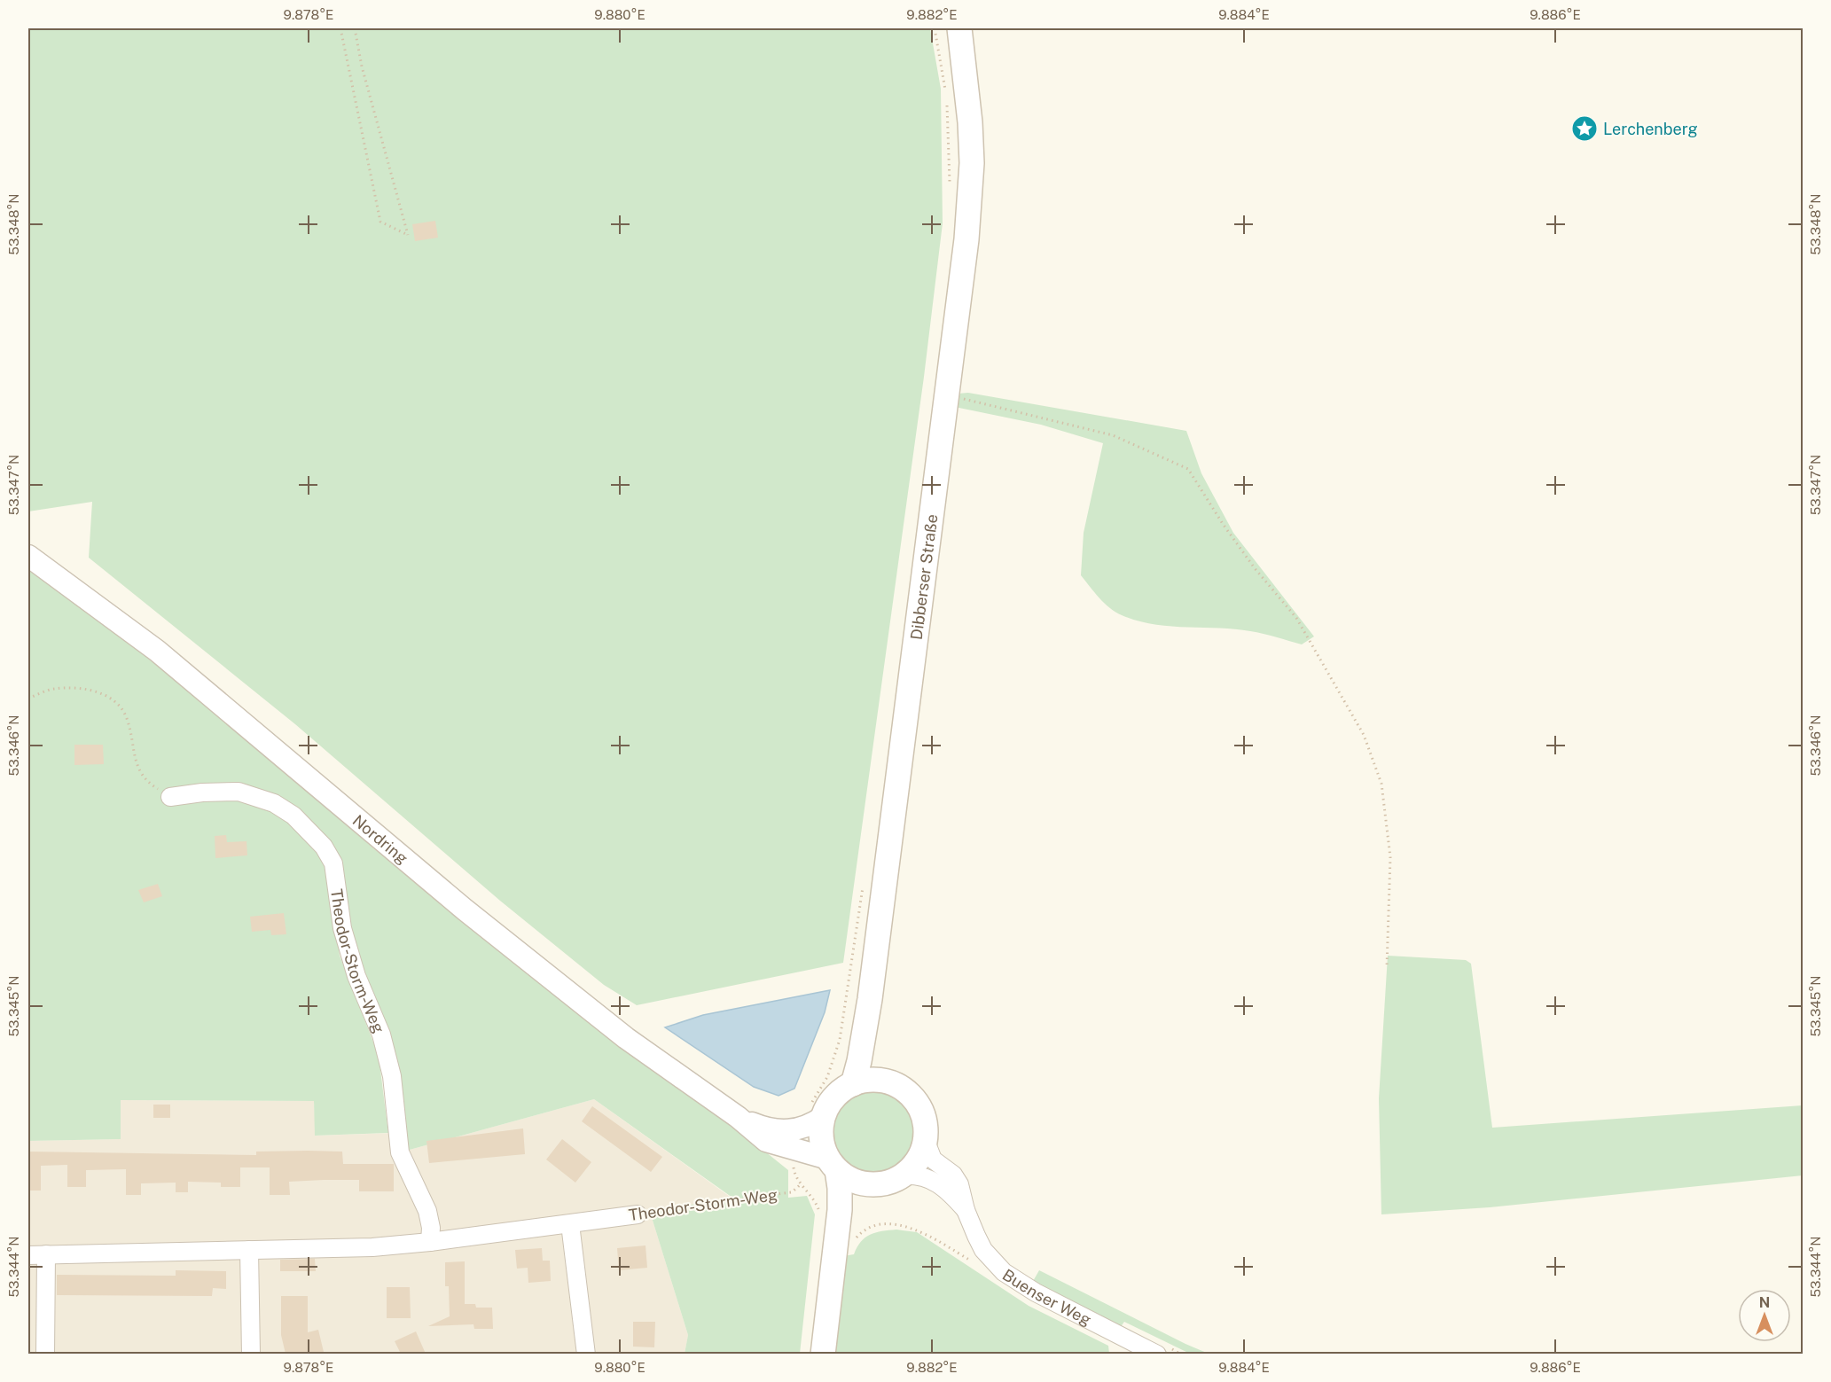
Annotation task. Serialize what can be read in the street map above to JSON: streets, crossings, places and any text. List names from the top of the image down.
{
  "streets": {
    "main road": ["Dibberser Straße"],
    "street": ["Nordring", "Theodor-Storm-Weg", "Buenser Weg"]
  },
  "crossings": [
    ["Dibberser Straße", "Nordring"],
    ["Dibberser Straße", "Buenser Weg"],
    ["Nordring", "Buenser Weg"]
  ],
  "places": {
    "place": ["Lerchenberg"]
  },
  "north": "top",
  "coordinates": [
    "9.878°E",
    "9.880°E",
    "9.882°E",
    "9.884°E",
    "9.886°E",
    "53.348°N",
    "53.347°N",
    "53.346°N",
    "53.345°N",
    "53.344°N"
  ]
}
